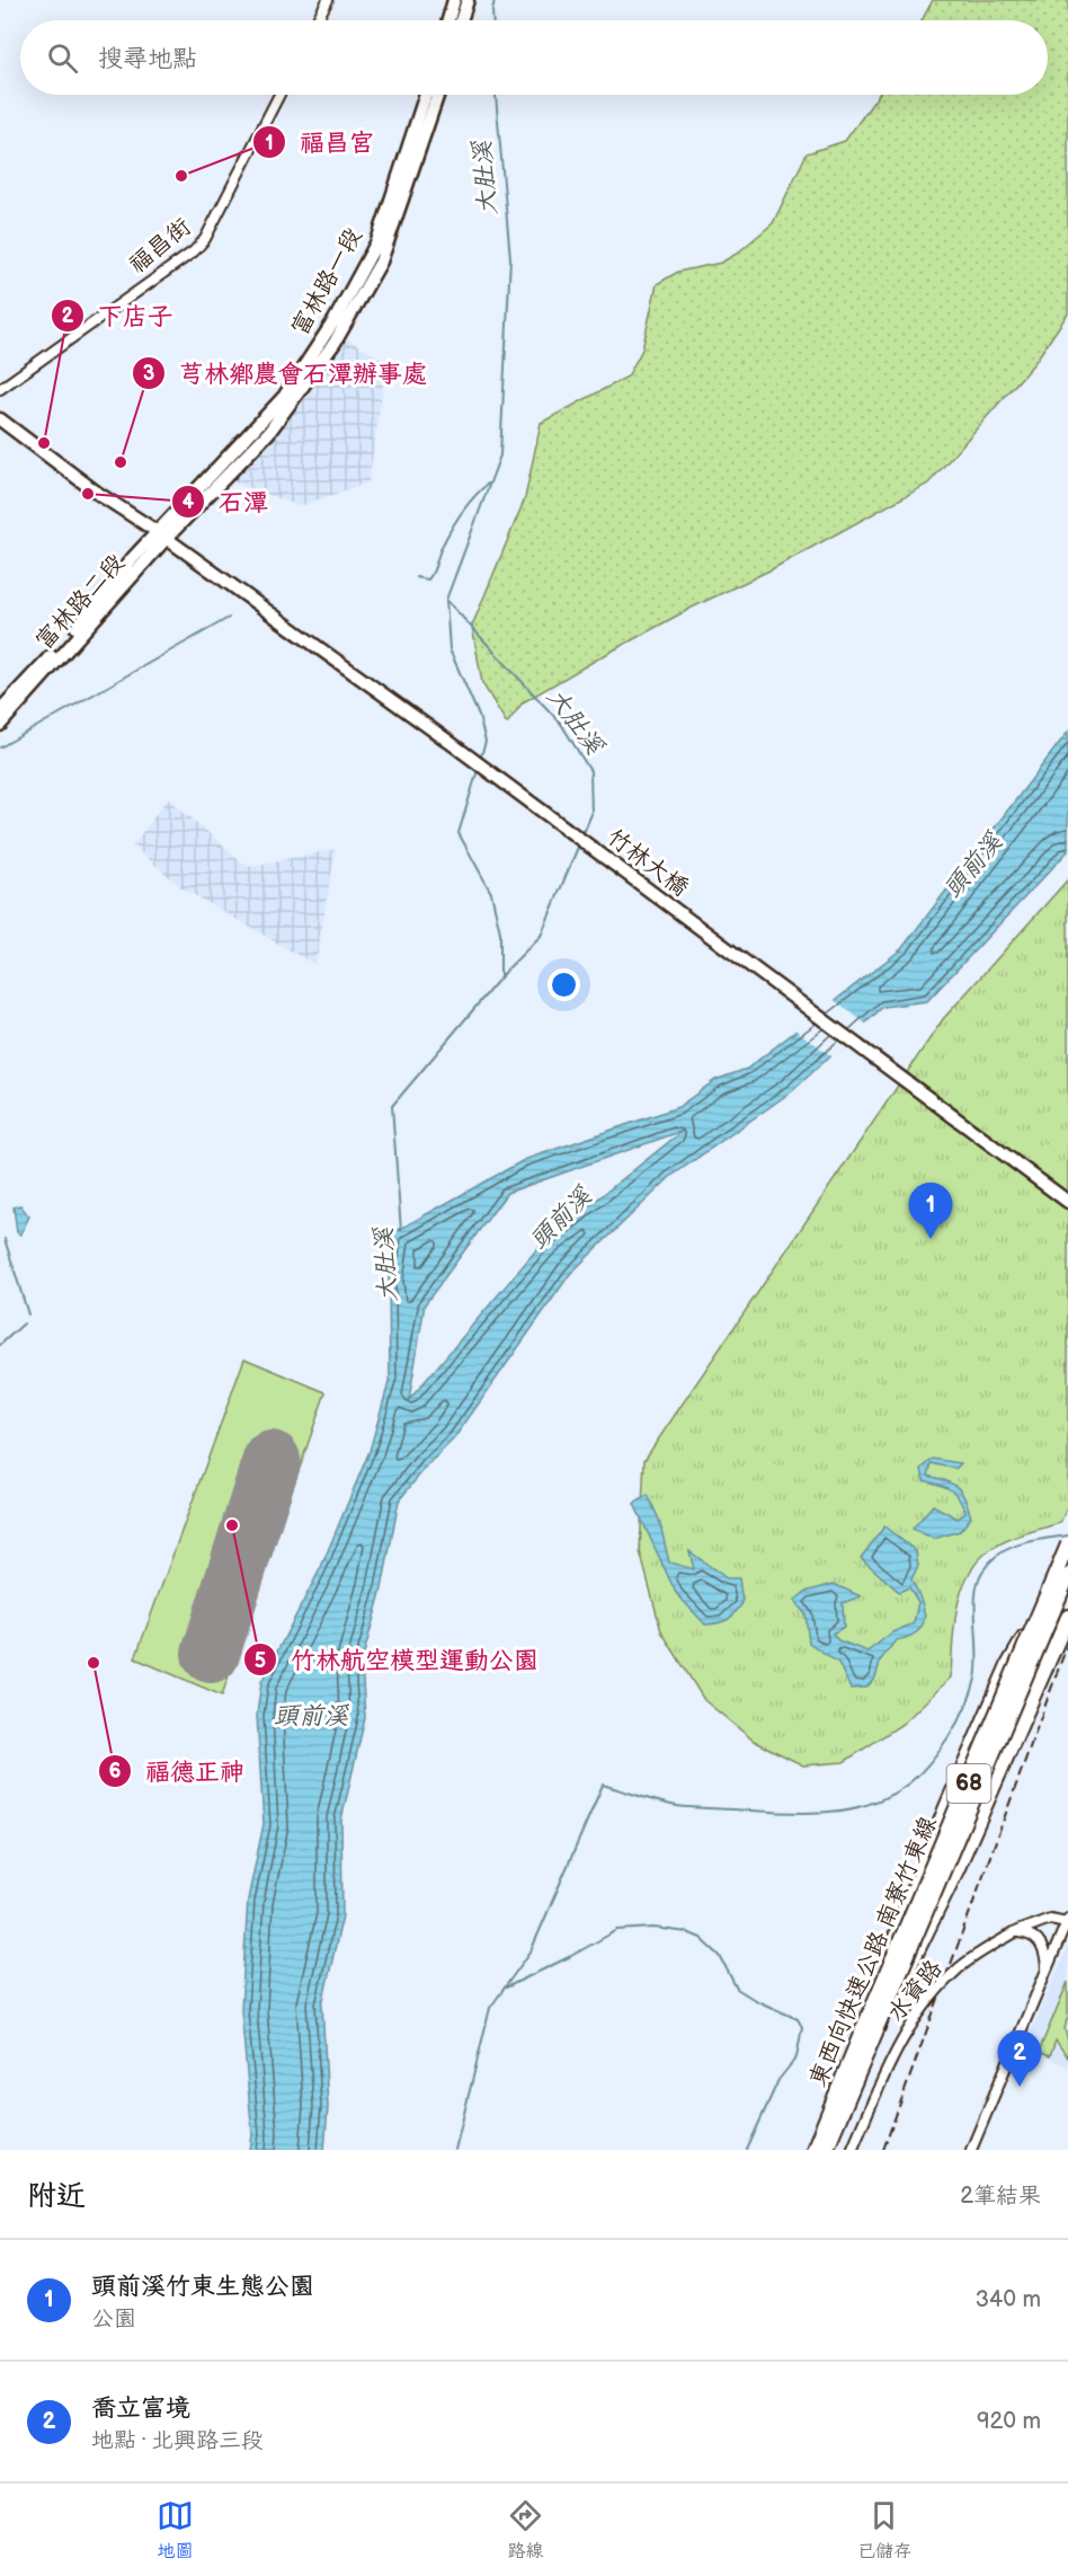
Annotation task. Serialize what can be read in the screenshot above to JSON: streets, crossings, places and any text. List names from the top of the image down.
{
  "streets": {
    "highway": ["68", "東西向快速公路 南寮竹東線"],
    "main road": ["富林路一段", "富林路二段", "竹林大橋"],
    "street": ["福昌街", "水資路"]
  },
  "crossings": [
    ["富林路一段", "富林路二段"],
    ["富林路一段", "竹林大橋"],
    ["富林路二段", "竹林大橋"]
  ],
  "water": ["大肚溪", "頭前溪"],
  "places": [
    "福昌宮",
    "下店子",
    "芎林鄉農會石潭辦事處",
    "石潭",
    "竹林航空模型運動公園",
    "福德正神"
  ],
  "page": {
    "search": "搜尋地點",
    "pins": ["1", "2"],
    "heading": ["附近", "2筆結果"],
    "list": [
      {
        "mark": "1",
        "name": "頭前溪竹東生態公園",
        "note": "公園",
        "value": "340 m"
      },
      {
        "mark": "2",
        "name": "喬立富境",
        "note": "地點 · 北興路三段",
        "value": "920 m"
      }
    ],
    "nav": ["地圖", "路線", "已儲存"]
  }
}
